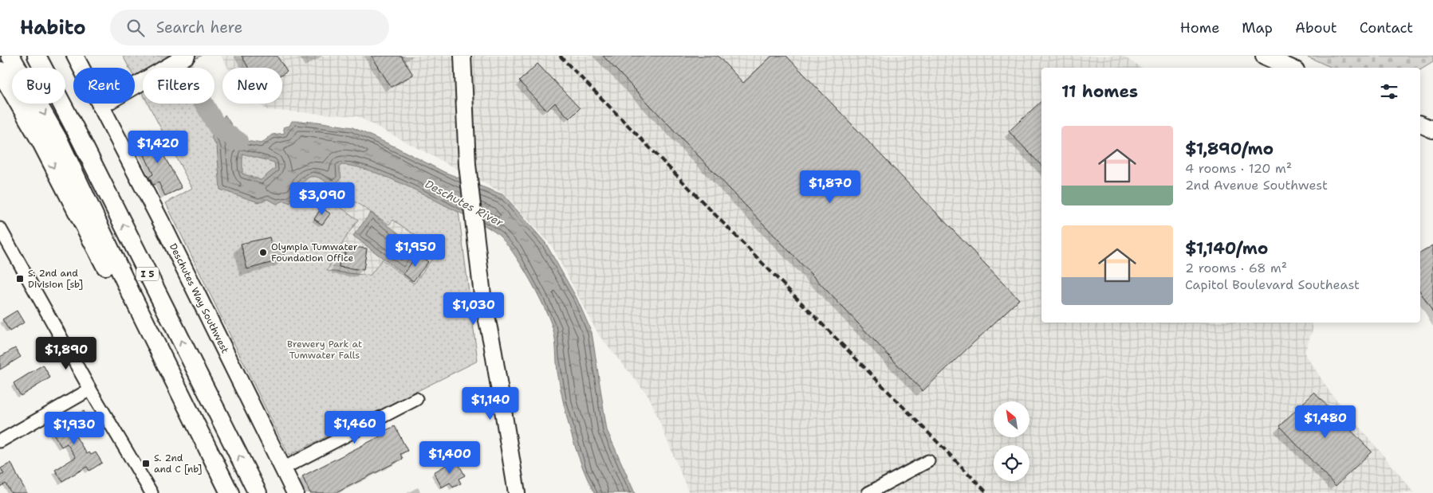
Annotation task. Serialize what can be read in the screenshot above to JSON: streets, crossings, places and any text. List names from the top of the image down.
{
  "streets": {
    "highway": ["I 5"],
    "main road": ["Deschutes Way Southwest"]
  },
  "water": ["Deschutes River"],
  "parks": ["Brewery Park at Tumwater Falls"],
  "places": {
    "other": ["Olympia Tumwater Foundation Office"],
    "transit": ["S. 2nd and Division [sb]", "S. 2nd and C [nb]"]
  },
  "north": "top left",
  "page": {
    "header": "Habito",
    "search": "Search here",
    "nav": [
      "Home",
      "Map",
      "About",
      "Contact"
    ],
    "chip": [
      "Buy",
      "Rent",
      "Filters",
      "New"
    ],
    "heading": "11 homes",
    "list": [
      {
        "name": "$1,890/mo",
        "note": "4 rooms · 120 m² · 2nd Avenue Southwest"
      },
      {
        "name": "$1,140/mo",
        "note": "2 rooms · 68 m² · Capitol Boulevard Southeast"
      }
    ],
    "price": [
      "$1,420",
      "$1,870",
      "$3,090",
      "$1,950",
      "$1,030",
      "$1,890",
      "$1,140",
      "$1,480",
      "$1,460",
      "$1,930",
      "$1,400"
    ]
  }
}
